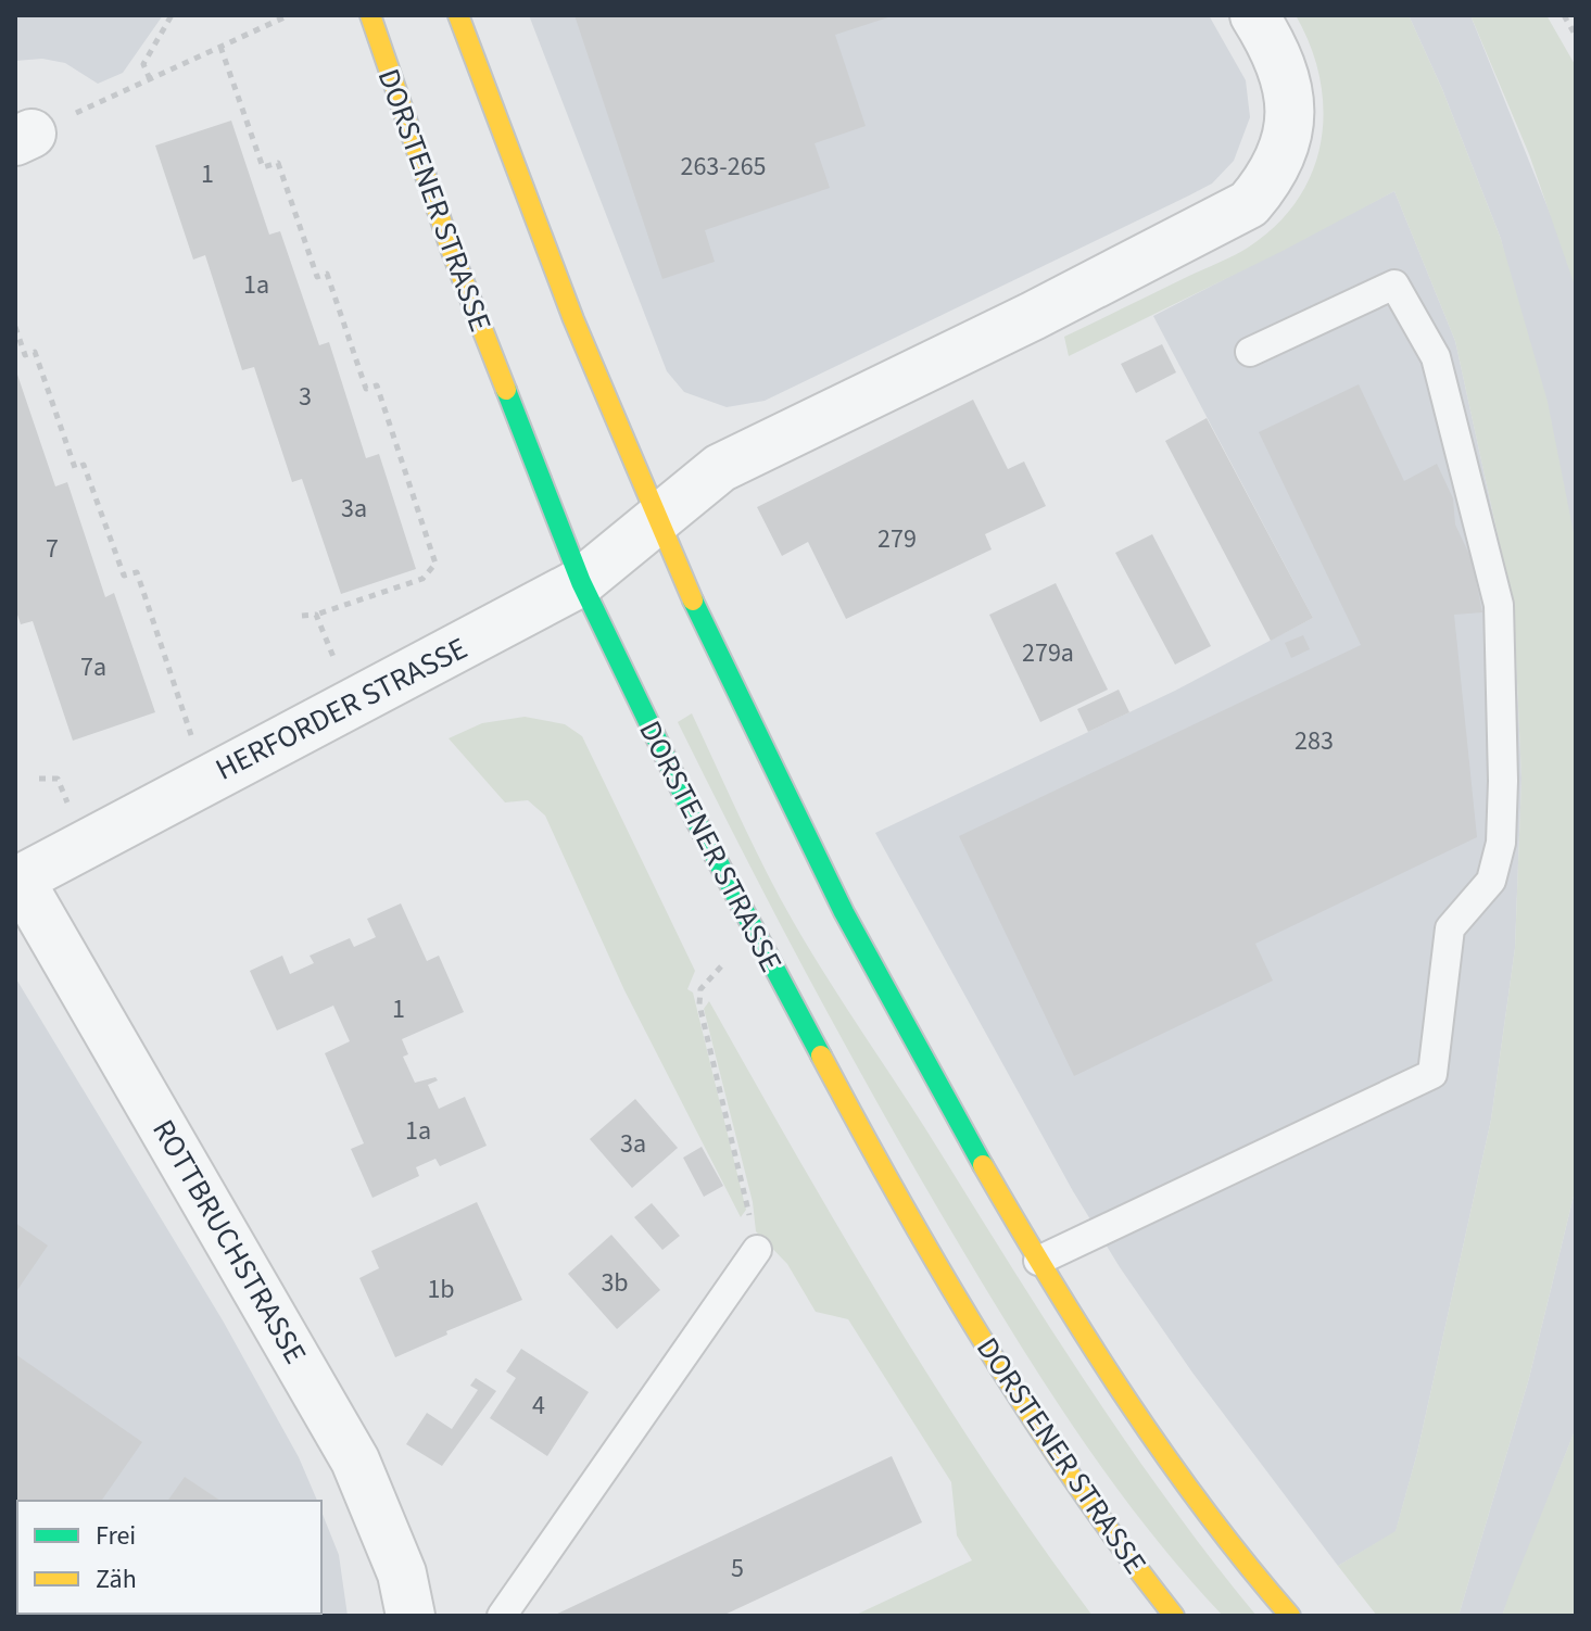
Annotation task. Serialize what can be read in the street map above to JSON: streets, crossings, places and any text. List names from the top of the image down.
{
  "streets": {
    "main road": ["DORSTENER STRASSE"],
    "street": ["HERFORDER STRASSE", "ROTTBRUCHSTRASSE"]
  },
  "crossings": [
    ["DORSTENER STRASSE", "HERFORDER STRASSE"],
    ["HERFORDER STRASSE", "ROTTBRUCHSTRASSE"]
  ],
  "house_numbers": [
    "263-265",
    "1",
    "1a",
    "3",
    "3a",
    "279",
    "7",
    "279a",
    "7a",
    "283",
    "1",
    "1a",
    "3a",
    "3b",
    "1b",
    "4",
    "5"
  ],
  "legend": ["Frei", "Zäh"]
}
